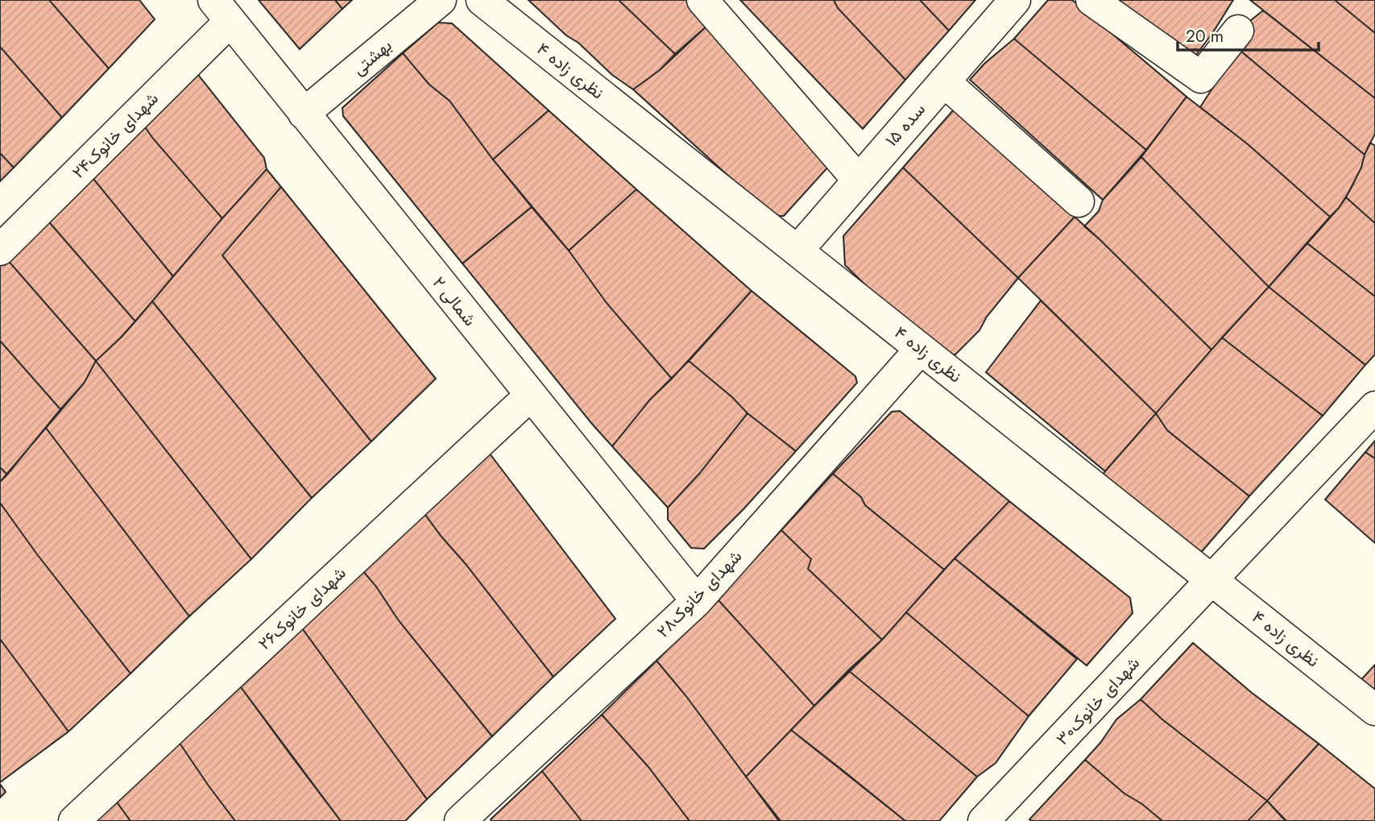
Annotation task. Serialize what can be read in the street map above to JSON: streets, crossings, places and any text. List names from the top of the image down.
{
  "streets": {
    "street": [
      "بهشتی",
      "نظری زاده ۴",
      "سده ۱۵",
      "شهدای خانوک۲۴",
      "شمالی ۲",
      "شهدای خانوک۲۸",
      "شهدای خانوک۲۶",
      "شهدای خانوک۳۰"
    ]
  },
  "crossings": [
    ["بهشتی", "شمالی ۲"],
    ["نظری زاده ۴", "سده ۱۵"],
    ["نظری زاده ۴", "شهدای خانوک۲۸"],
    ["نظری زاده ۴", "شهدای خانوک۳۰"],
    ["شهدای خانوک۲۴", "شمالی ۲"],
    ["شمالی ۲", "شهدای خانوک۲۸"],
    ["شمالی ۲", "شهدای خانوک۲۶"]
  ],
  "scale_bar": "20 m"
}
